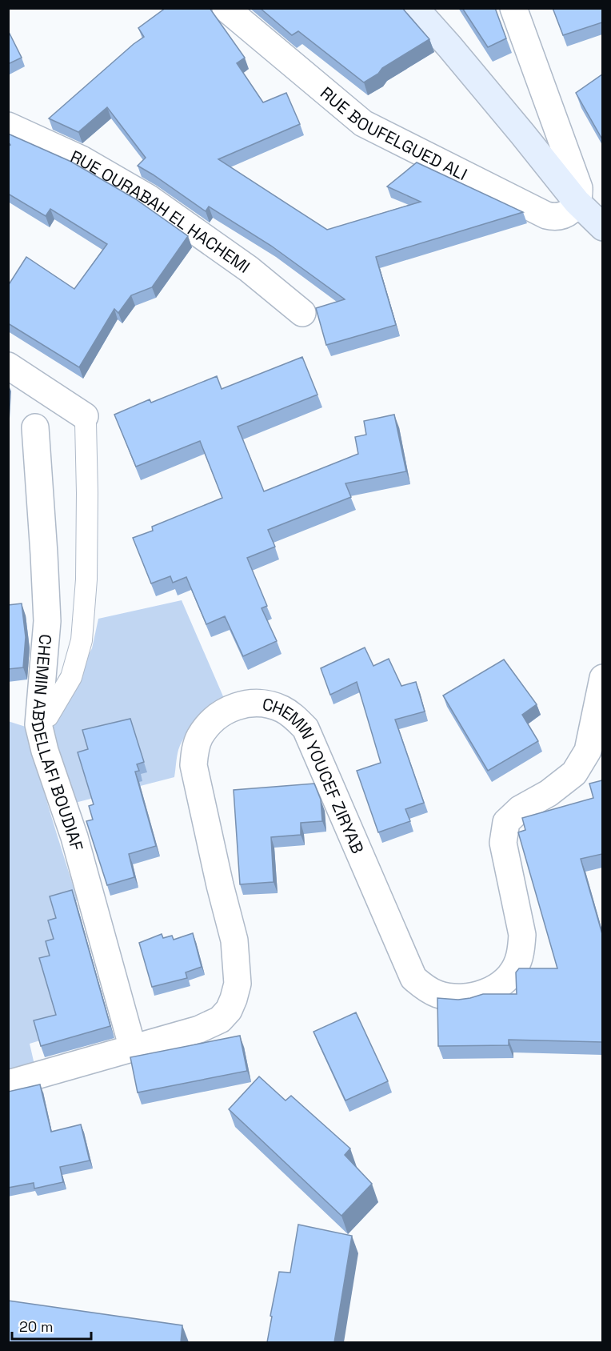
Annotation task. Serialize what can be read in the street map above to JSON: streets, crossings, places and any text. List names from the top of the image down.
{
  "streets": {
    "street": [
      "RUE BOUFELGUED ALI",
      "RUE OURABAH EL HACHEMI",
      "CHEMIN ABDELLAFI BOUDIAF",
      "CHEMIN YOUCEF ZIRYAB"
    ]
  },
  "crossings": [
    ["CHEMIN ABDELLAFI BOUDIAF", "CHEMIN YOUCEF ZIRYAB"]
  ],
  "scale_bar": "20 m"
}
